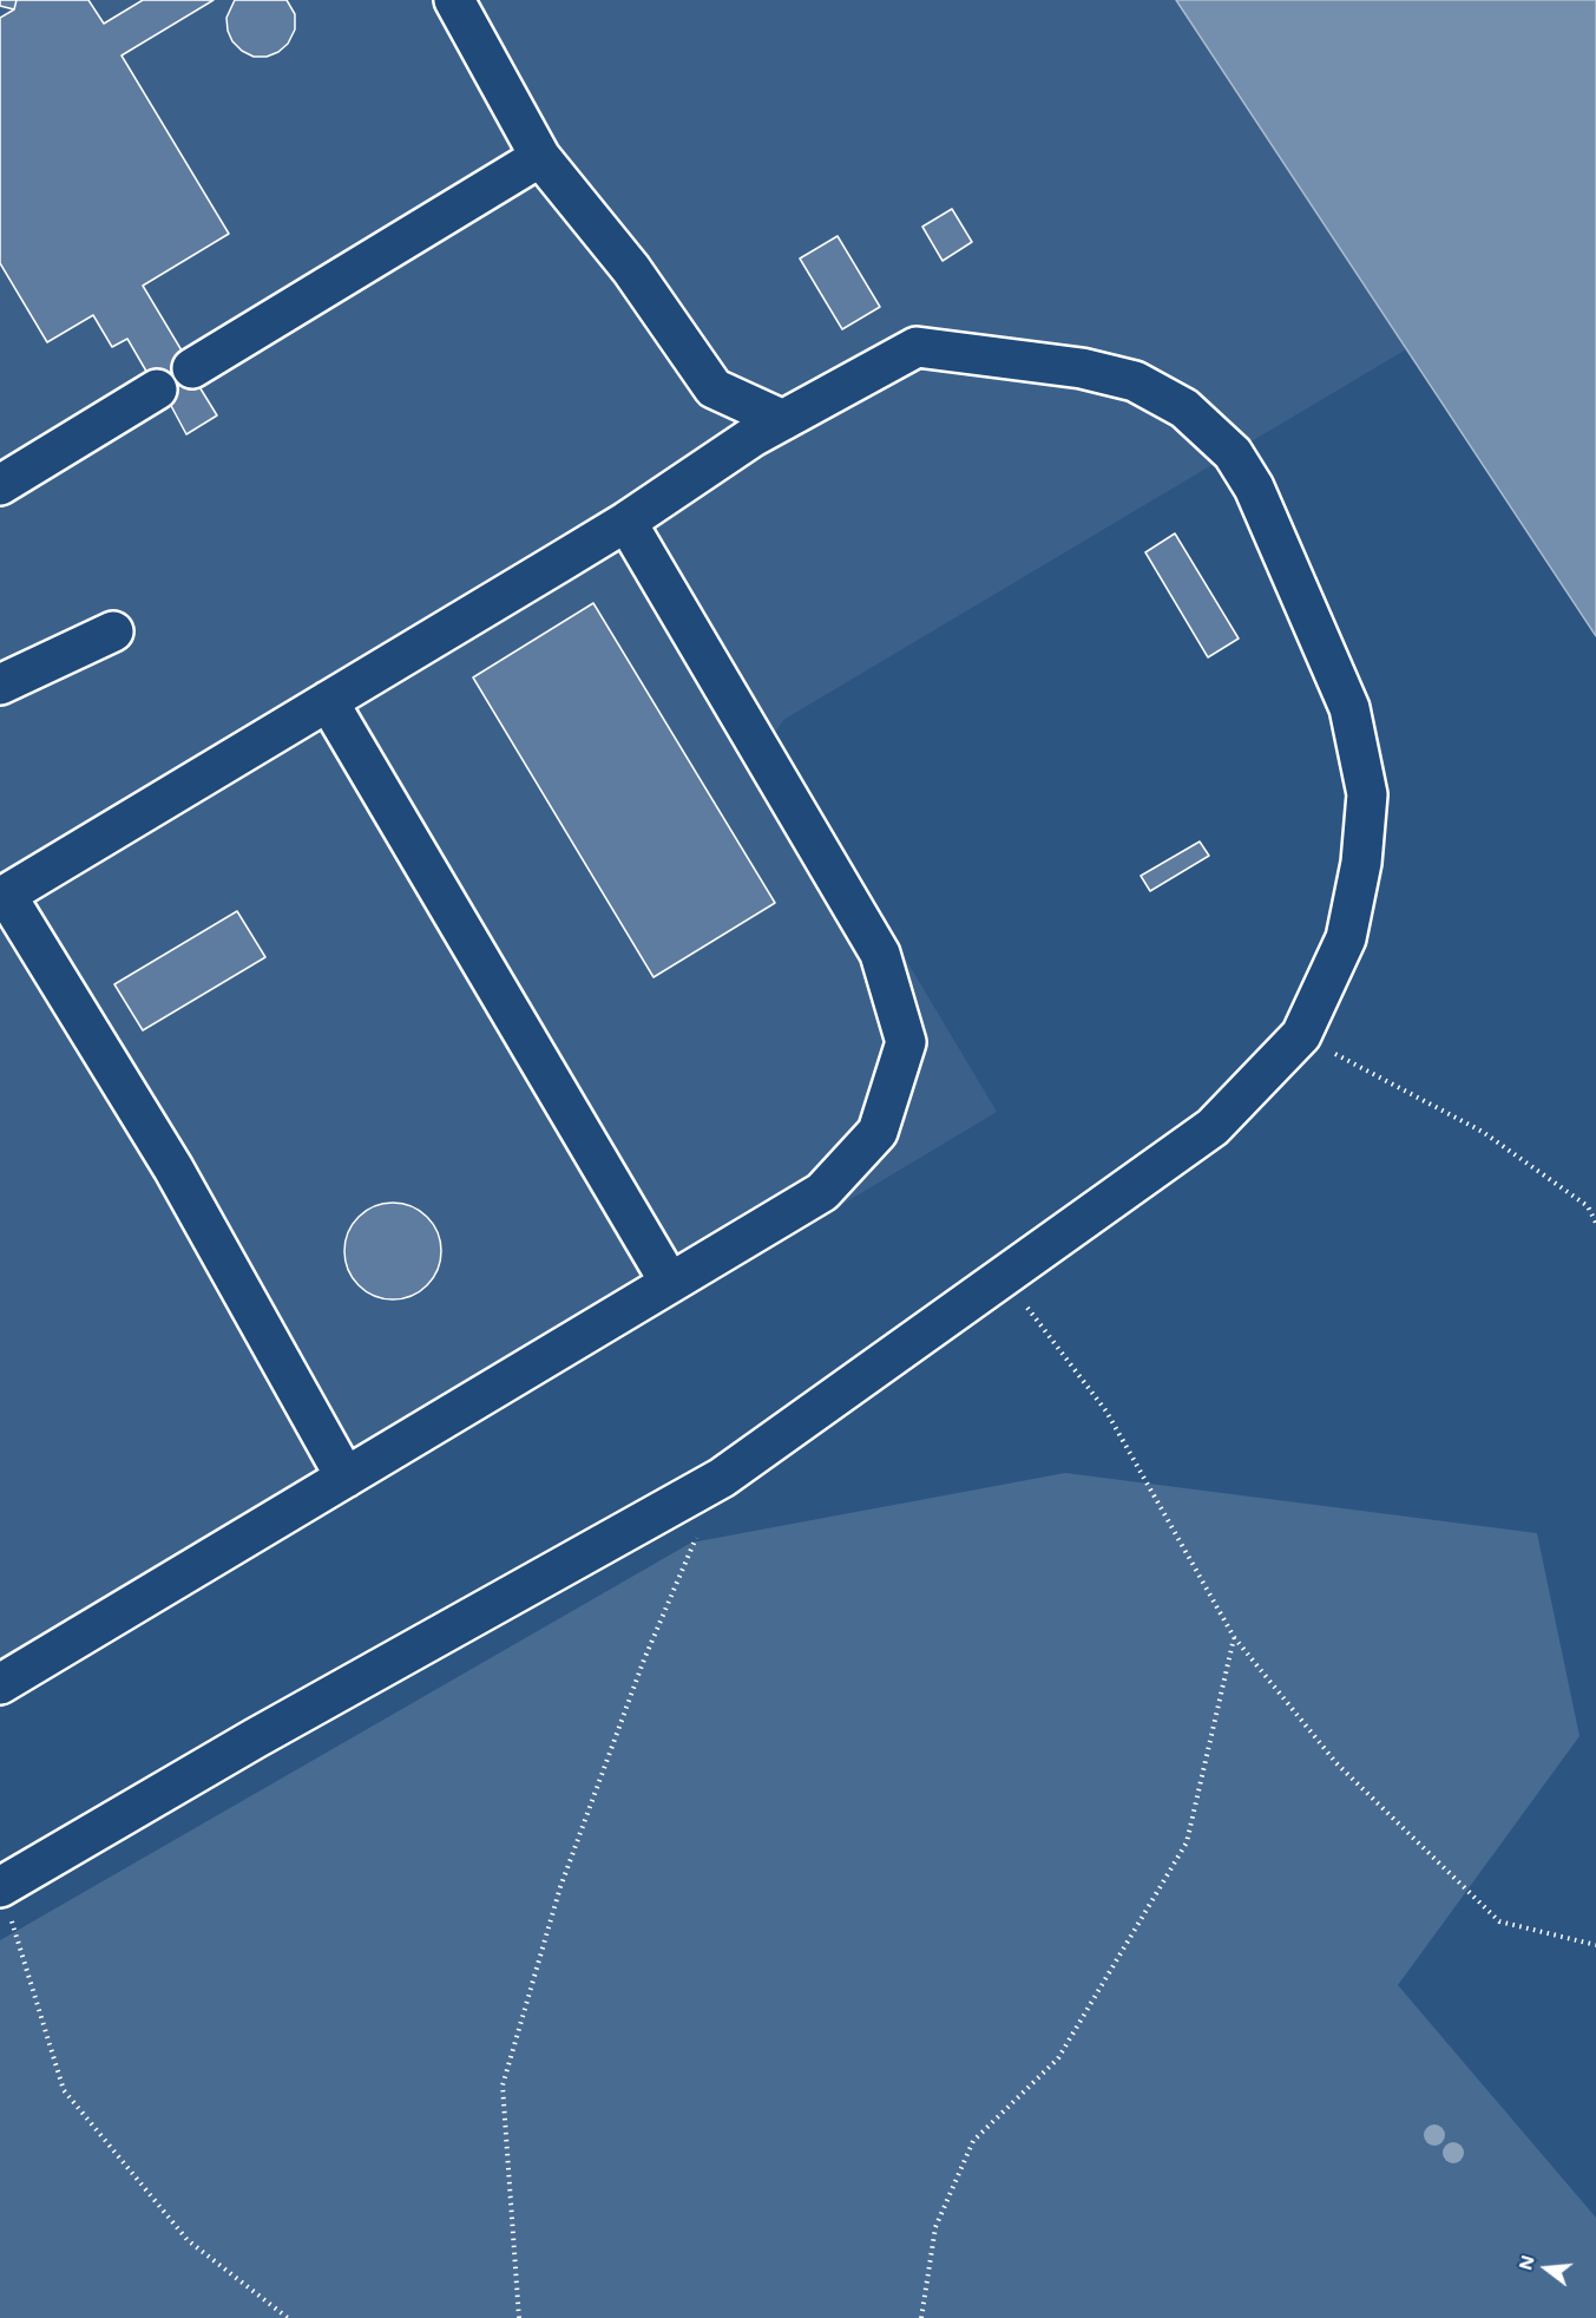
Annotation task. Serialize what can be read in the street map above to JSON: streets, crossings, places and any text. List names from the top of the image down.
{
  "north": "left"
}
